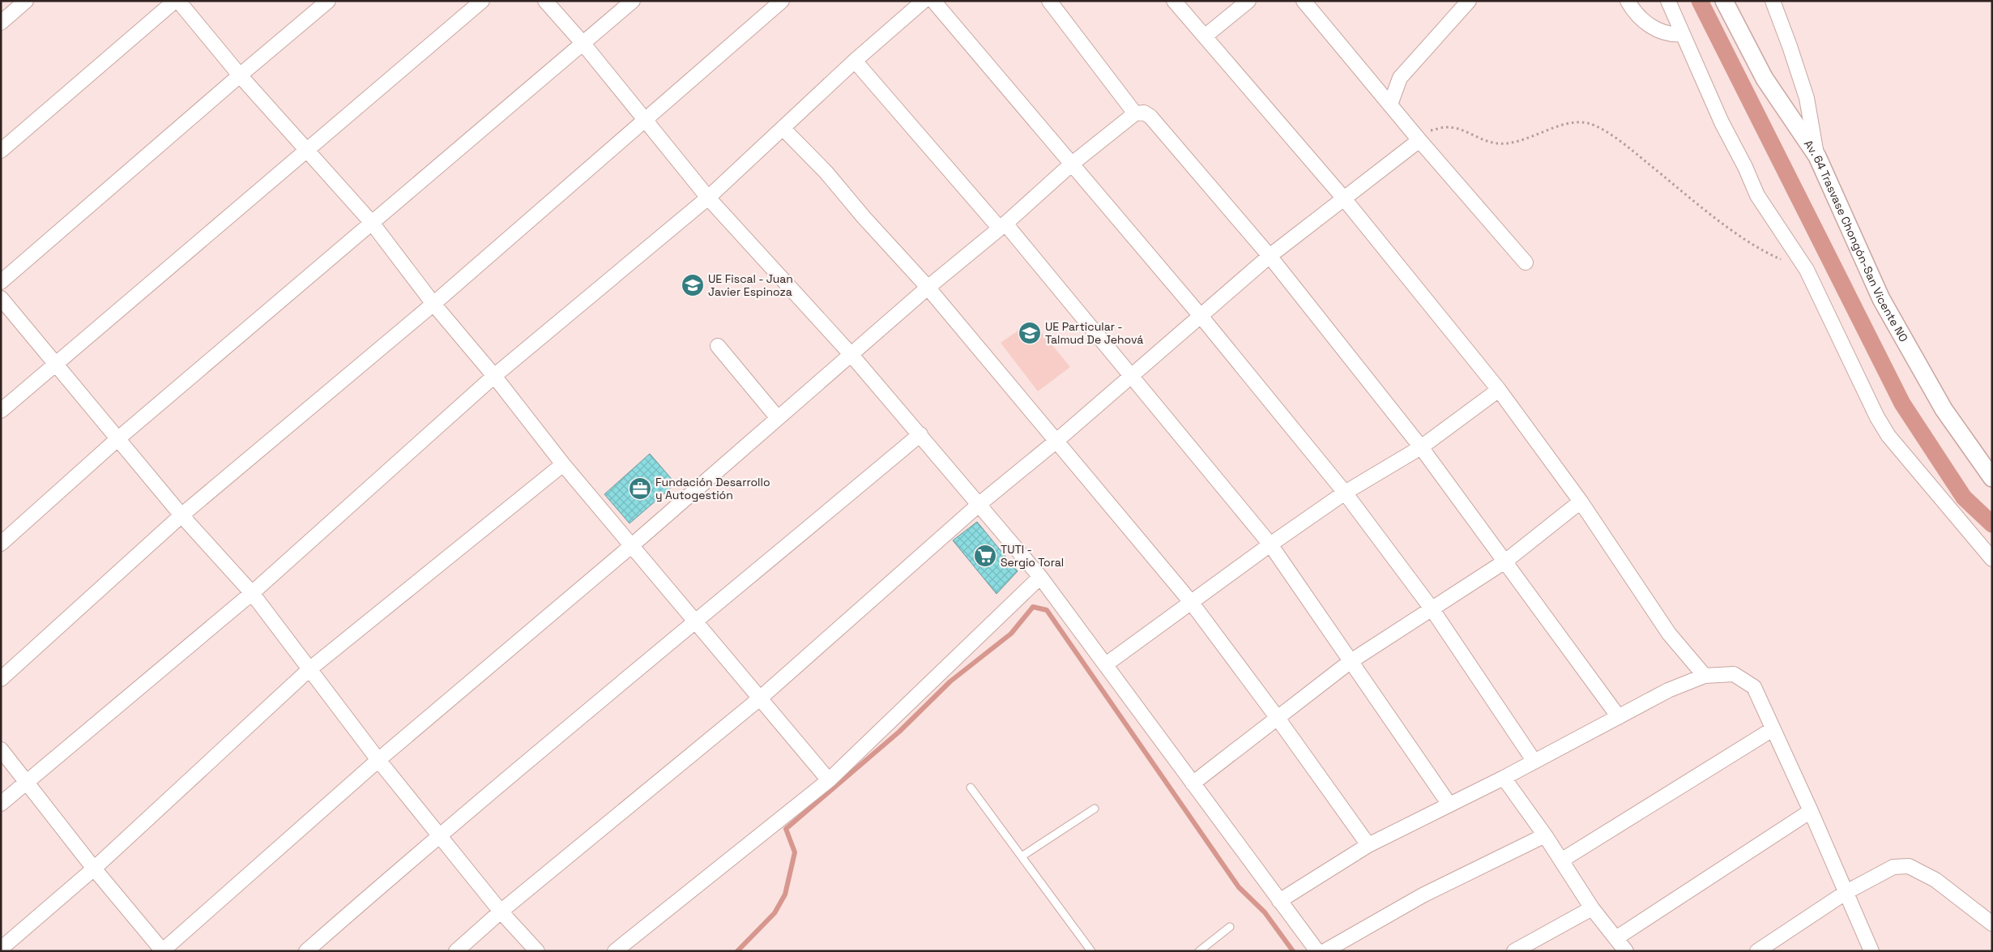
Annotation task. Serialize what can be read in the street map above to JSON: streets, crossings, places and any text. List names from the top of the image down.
{
  "streets": {
    "street": ["Av. 64 Trasvase Chongón-San Vicente NO"]
  },
  "places": {
    "school or university": ["UE Fiscal - Juan Javier Espinoza", "UE Particular - Talmud De Jehová"],
    "office": ["Fundación Desarrollo y Autogestión"],
    "supermarket": ["TUTI - Sergio Toral"]
  }
}
